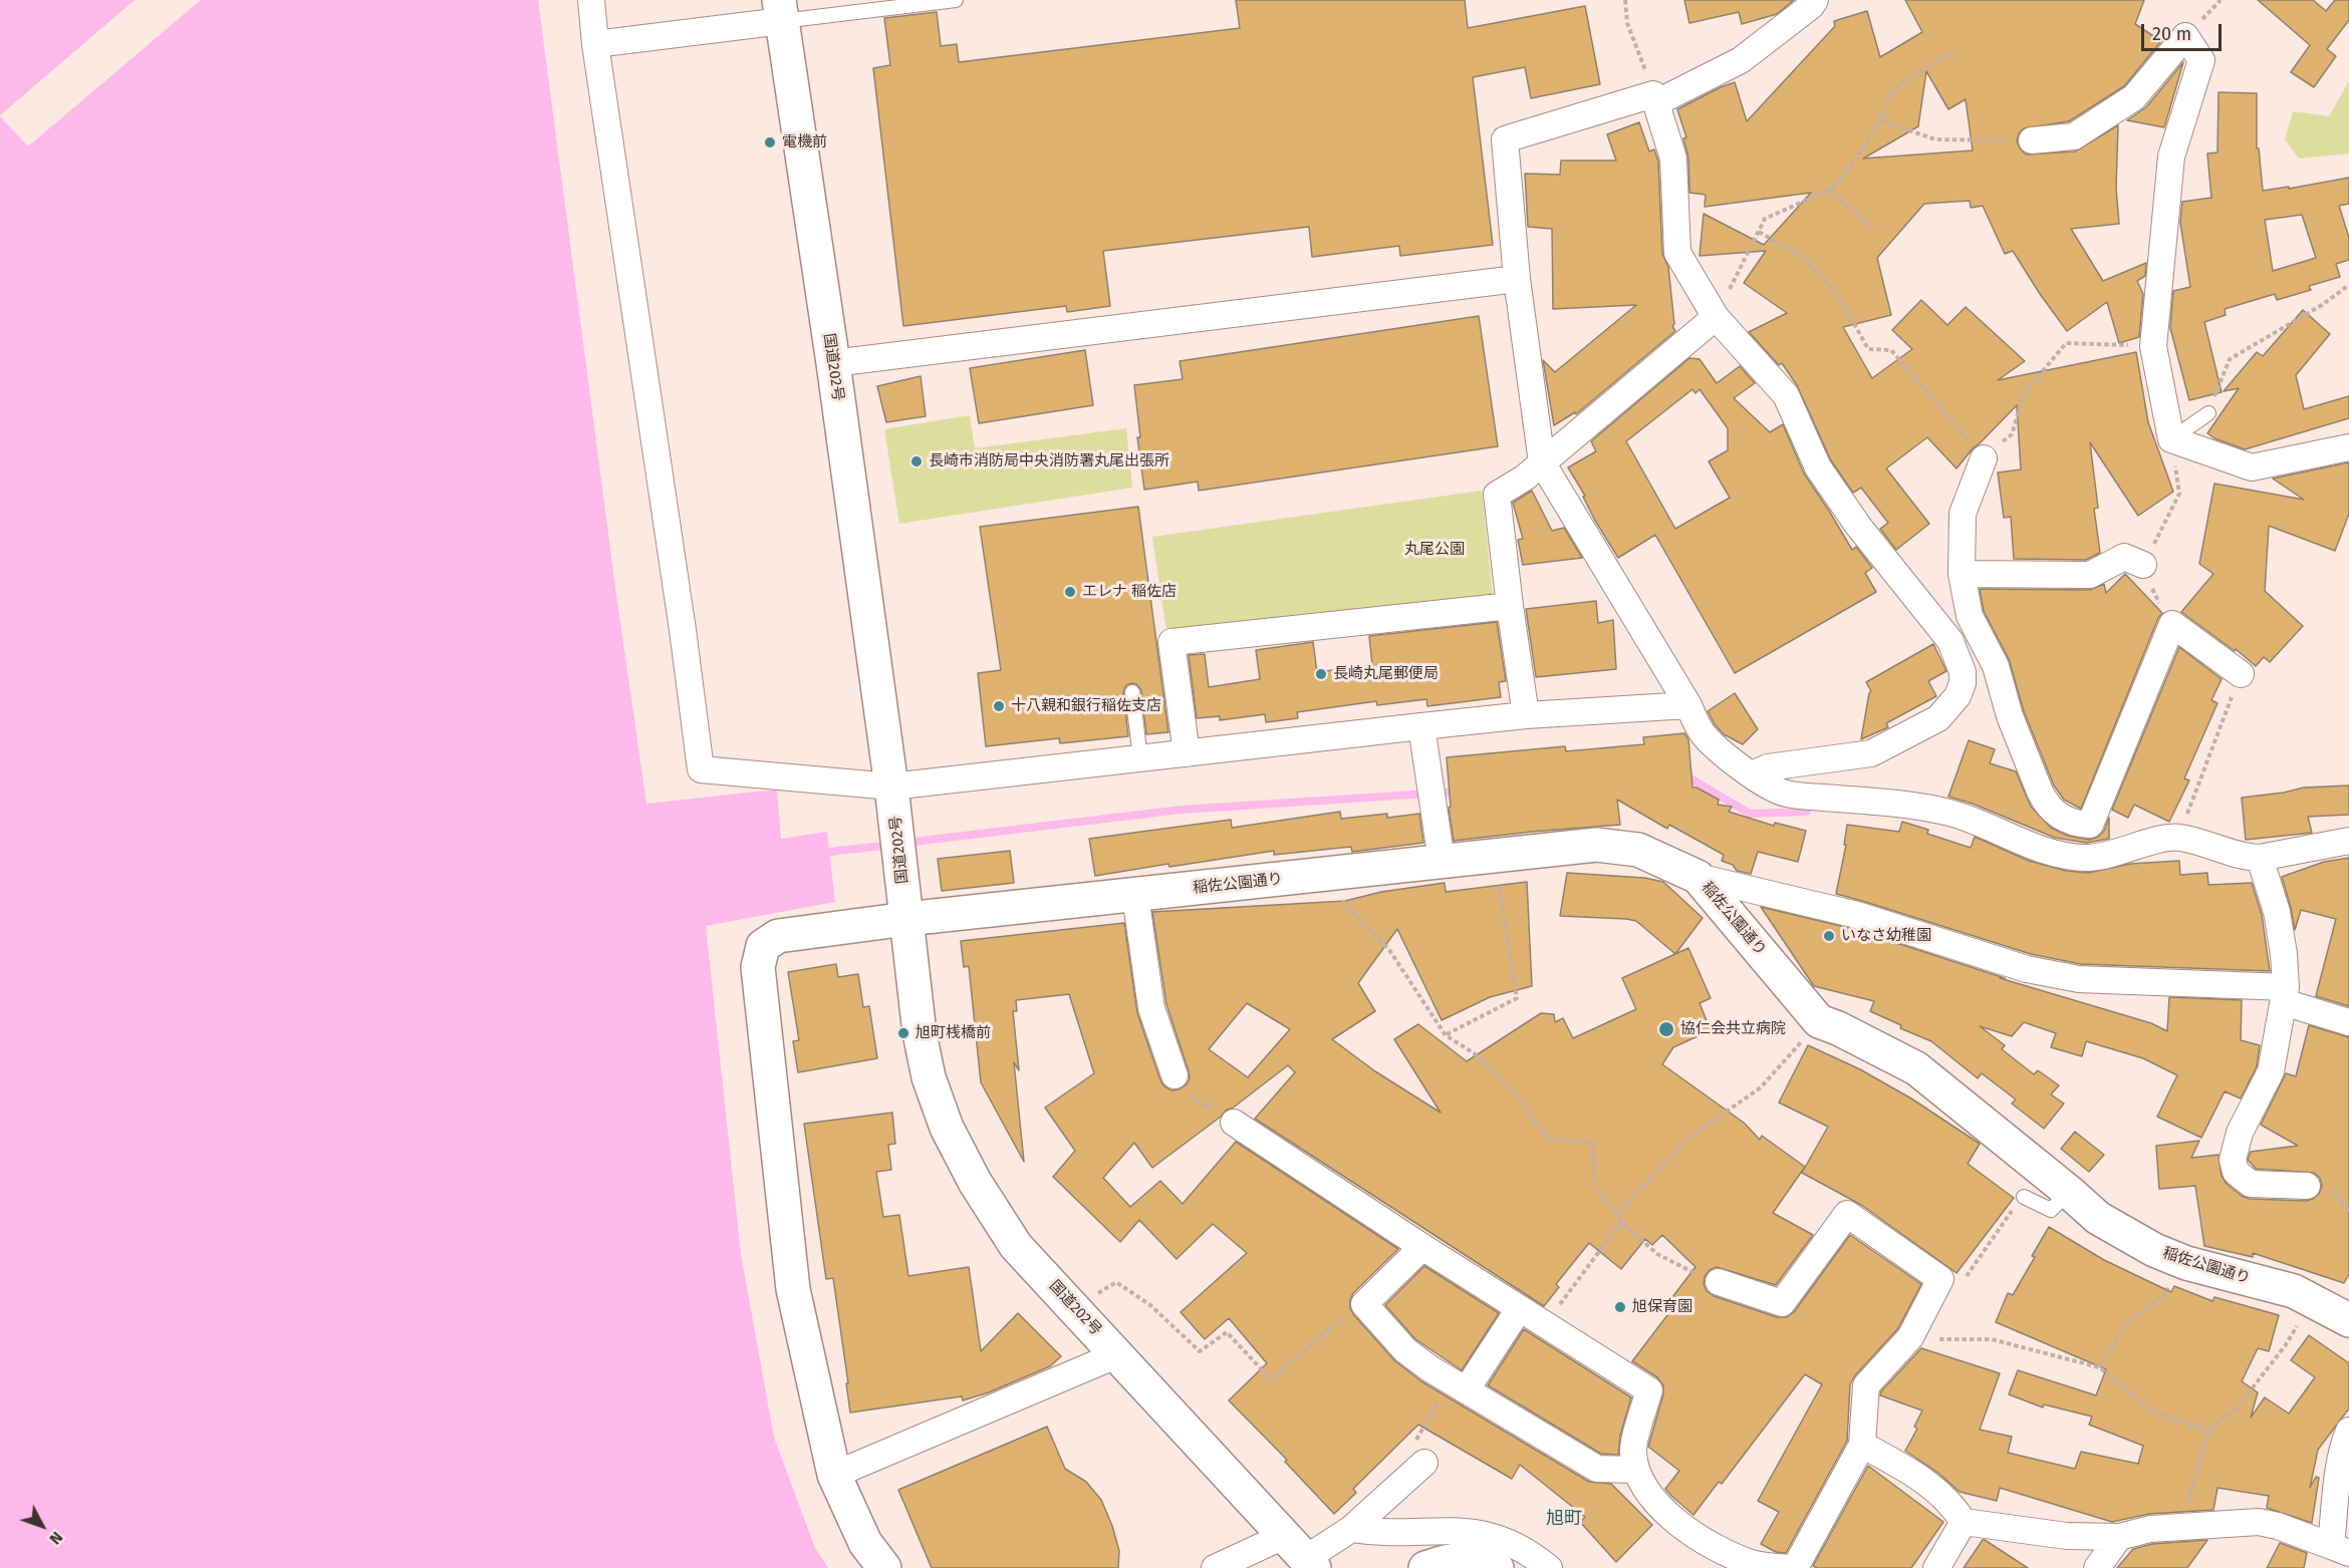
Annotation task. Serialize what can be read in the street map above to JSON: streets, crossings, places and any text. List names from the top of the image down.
{
  "streets": {
    "main road": ["国道202号", "稲佐公園通り"]
  },
  "crossings": [
    ["国道202号", "稲佐公園通り"]
  ],
  "districts": ["旭町"],
  "parks": ["丸尾公園"],
  "places": [
    "電機前",
    "長崎市消防局中央消防署丸尾出張所",
    "エレナ 稲佐店",
    "長崎丸尾郵便局",
    "十八親和銀行稲佐支店",
    "いなさ幼稚園",
    "協仁会共立病院",
    "旭町桟橋前",
    "旭保育園"
  ],
  "scale_bar": "20 m",
  "north": "bottom right"
}
